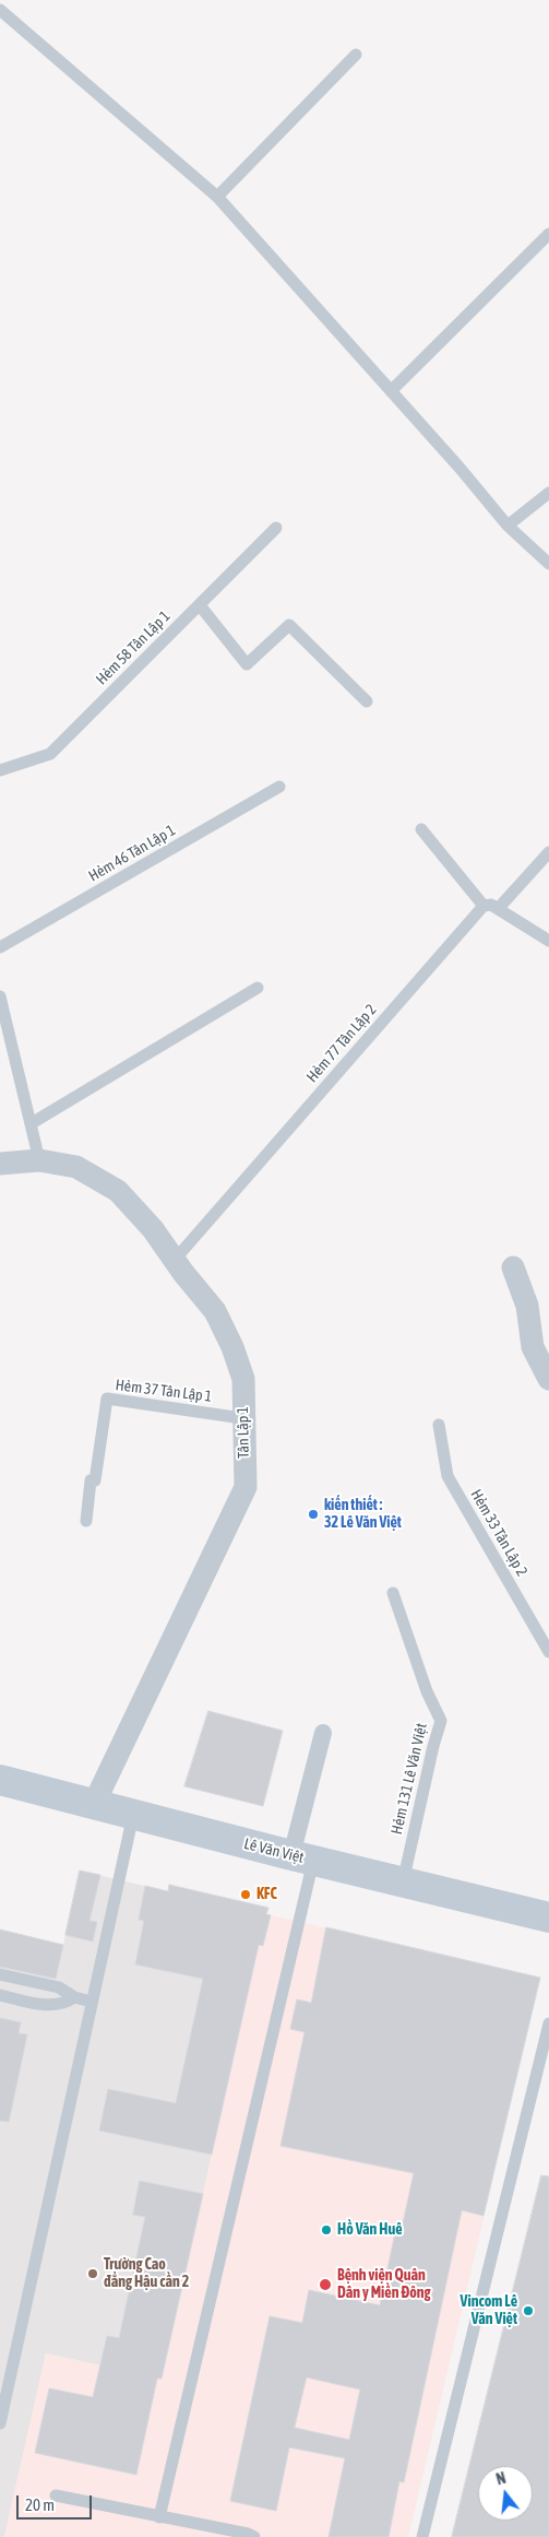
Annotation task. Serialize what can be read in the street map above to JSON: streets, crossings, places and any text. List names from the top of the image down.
{
  "streets": {
    "main road": ["Lê Văn Việt"],
    "street": ["Tân Lập 1"],
    "lane": [
      "Hẻm 58 Tân Lập 1",
      "Hẻm 46 Tân Lập 1",
      "Hẻm 77 Tân Lập 2",
      "Hẻm 37 Tân Lập 1",
      "Hẻm 33 Tân Lập 2",
      "Hẻm 131 Lê Văn Việt"
    ]
  },
  "crossings": [
    ["Hẻm 77 Tân Lập 2", "Tân Lập 1"],
    ["Hẻm 37 Tân Lập 1", "Tân Lập 1"],
    ["Tân Lập 1", "Lê Văn Việt"],
    ["Hẻm 131 Lê Văn Việt", "Lê Văn Việt"]
  ],
  "places": [
    "kiến thiết : 32 Lê Văn Việt",
    "KFC",
    "Hồ Văn Huê",
    "Trường Cao đẳng Hậu cần 2",
    "Bệnh viện Quân Dân y Miền Đông",
    "Vincom Lê Văn Việt"
  ],
  "scale_bar": "20 m",
  "north": "top"
}
